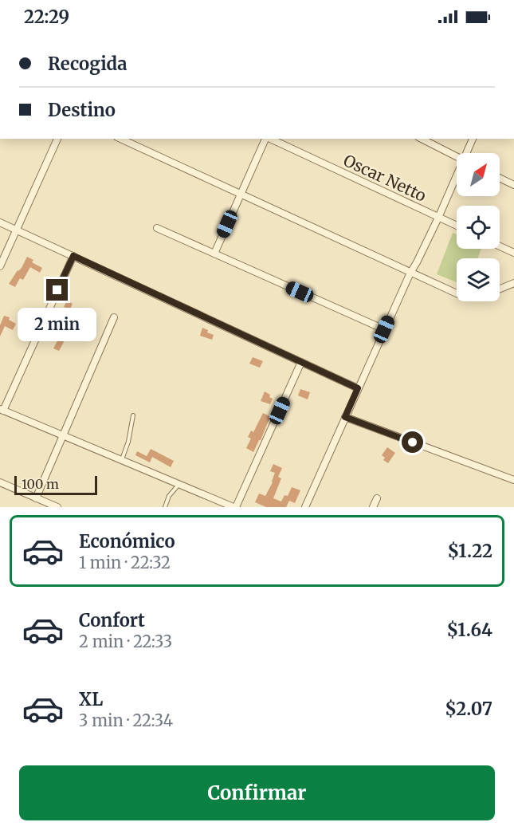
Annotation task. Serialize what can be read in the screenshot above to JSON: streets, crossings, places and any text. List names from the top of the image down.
{
  "streets": {
    "street": ["Oscar Netto"]
  },
  "scale_bar": "100 m",
  "north": "top right",
  "page": {
    "status": "22:29",
    "banner": ["Recogida", "Destino"],
    "bubble": "2 min",
    "scale": "100 m",
    "list": [
      {
        "name": "Económico",
        "note": "1 min · 22:32",
        "value": "$1.22"
      },
      {
        "name": "Confort",
        "note": "2 min · 22:33",
        "value": "$1.64"
      },
      {
        "name": "XL",
        "note": "3 min · 22:34",
        "value": "$2.07"
      }
    ],
    "buttons": "Confirmar"
  }
}
